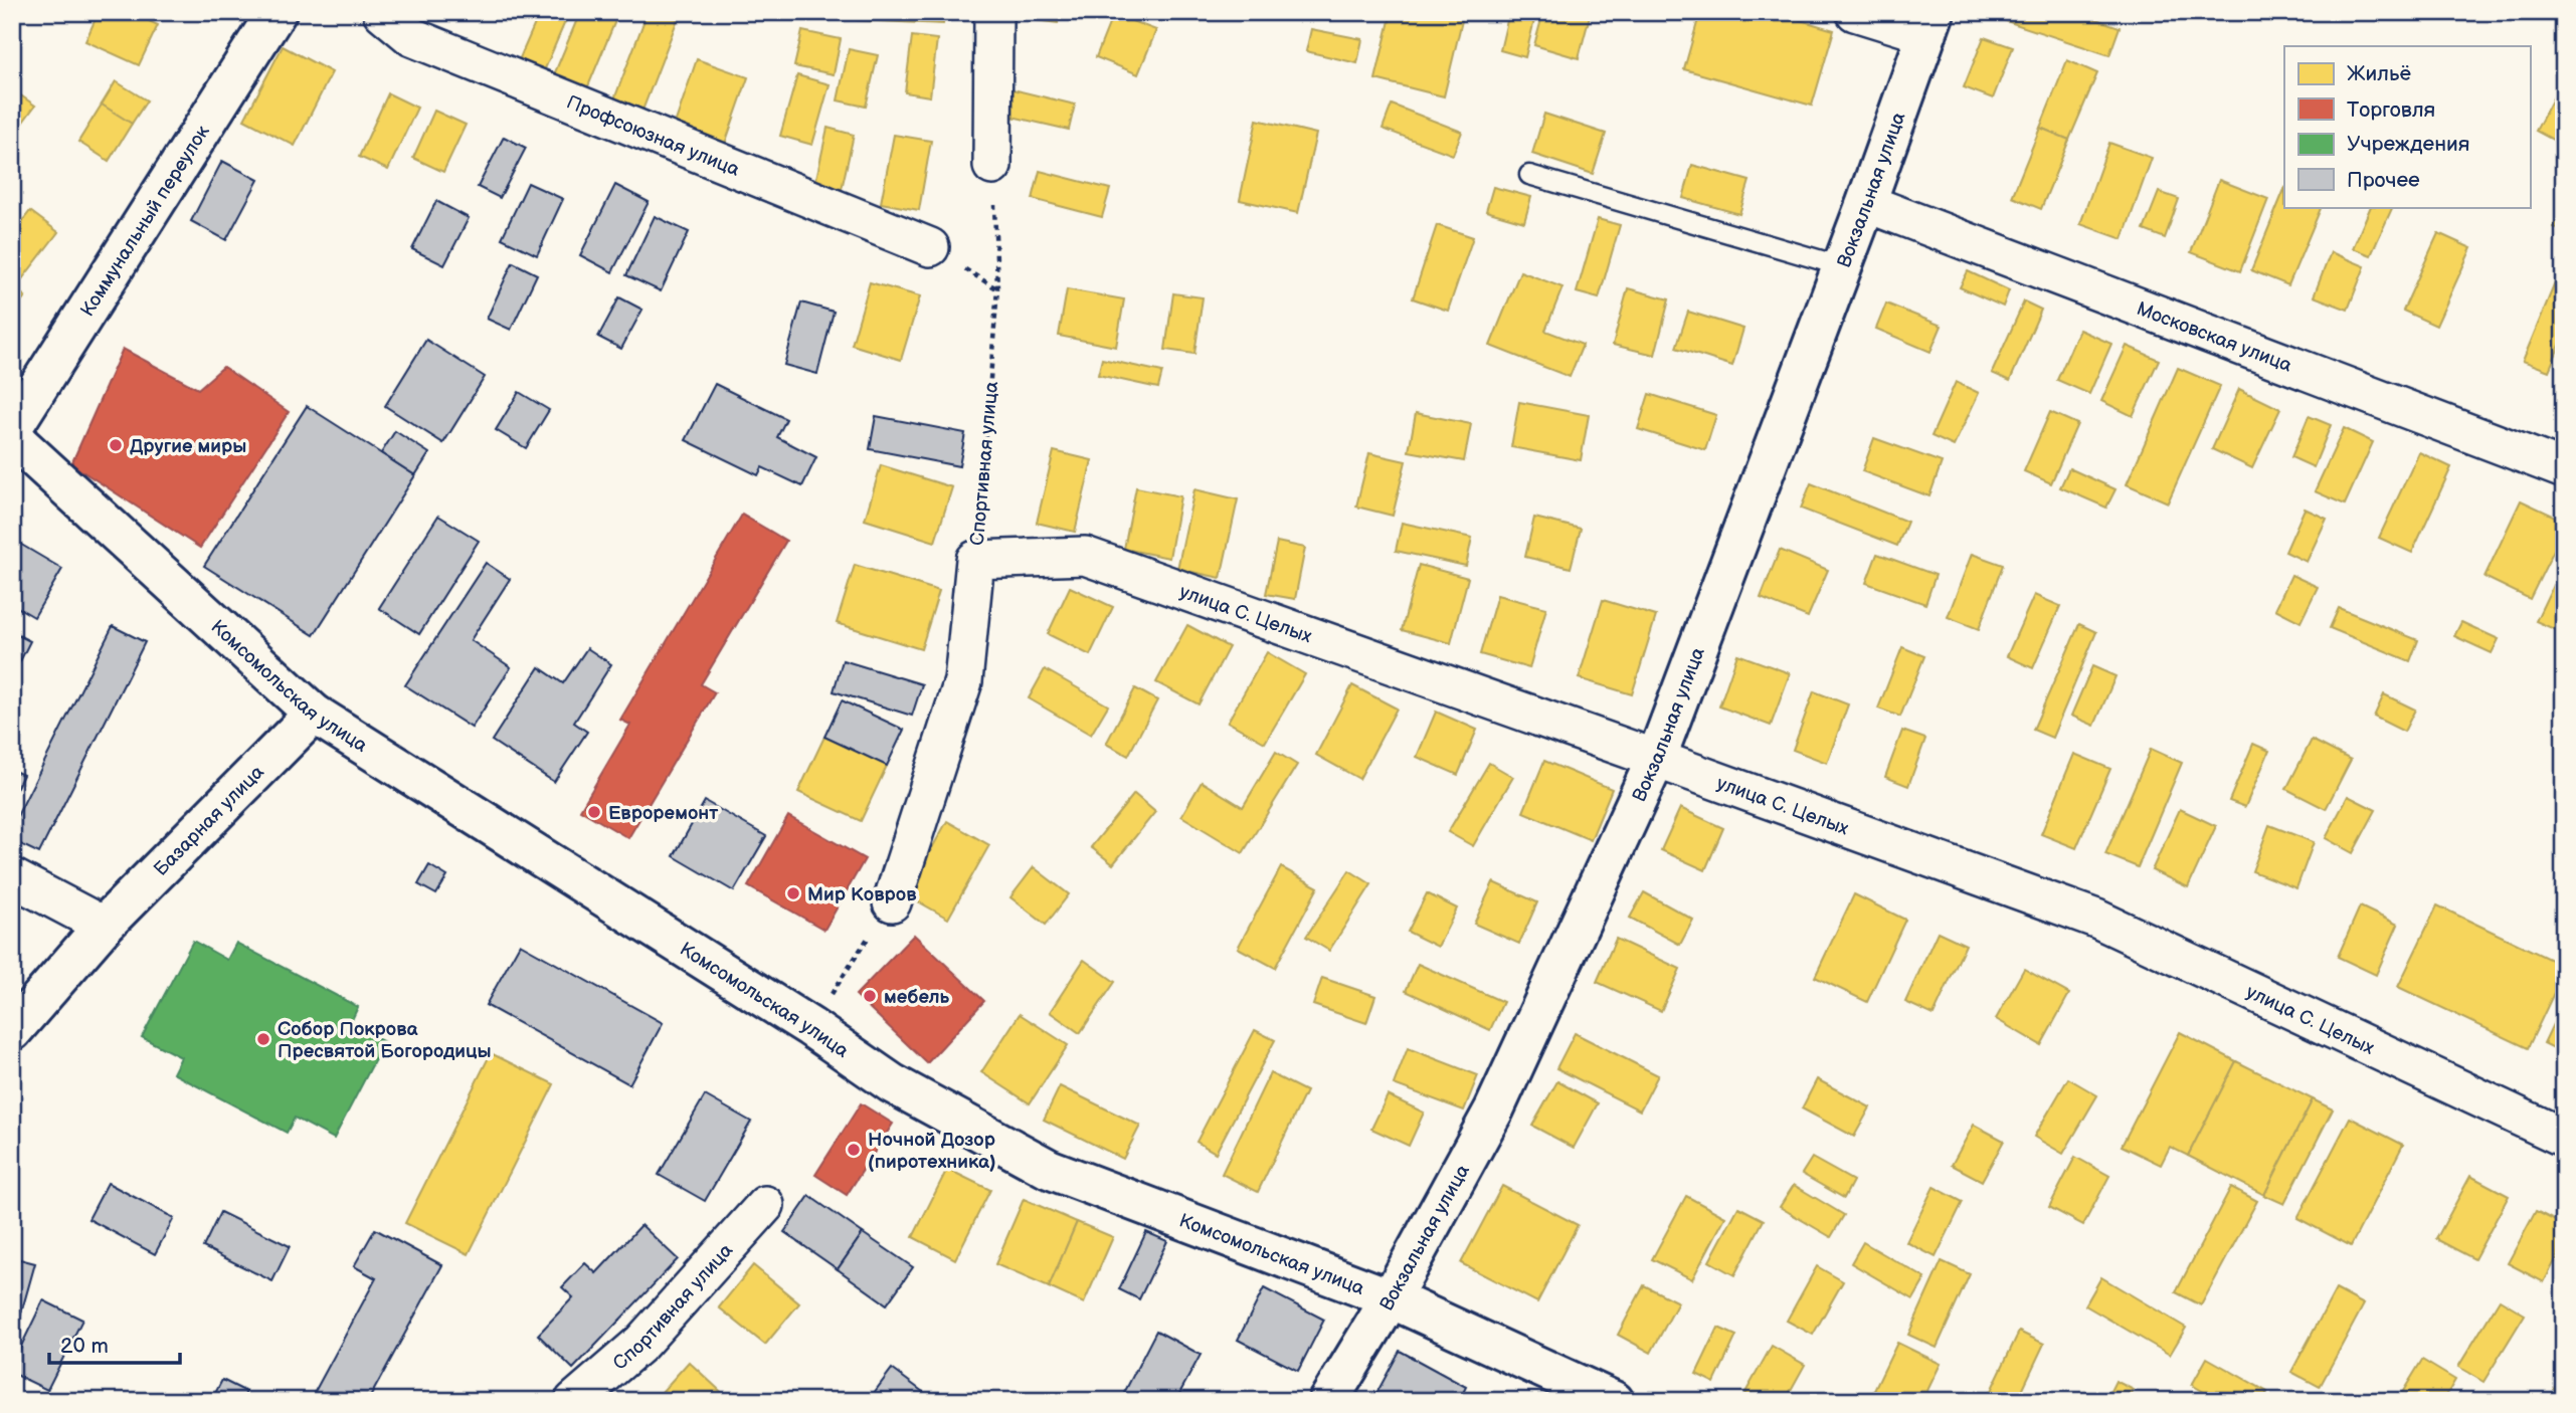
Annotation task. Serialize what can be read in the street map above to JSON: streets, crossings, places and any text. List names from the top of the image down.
{
  "streets": {
    "main road": [
      "Вокзальная улица",
      "Коммунальный переулок",
      "Комсомольская улица",
      "Базарная улица"
    ],
    "street": [
      "Профсоюзная улица",
      "Московская улица",
      "Спортивная улица",
      "улица С. Целых"
    ]
  },
  "crossings": [
    ["Вокзальная улица", "Московская улица"],
    ["Вокзальная улица", "улица С. Целых"],
    ["Вокзальная улица", "Комсомольская улица"],
    ["Спортивная улица", "улица С. Целых"],
    ["Комсомольская улица", "Базарная улица"]
  ],
  "places": [
    "Другие миры",
    "Евроремонт",
    "Мир Ковров",
    "мебель",
    "Собор Покрова Пресвятой Богородицы",
    "Ночной Дозор (пиротехника)"
  ],
  "legend": [
    "Жильё",
    "Торговля",
    "Учреждения",
    "Прочее"
  ],
  "scale_bar": "20 m"
}
